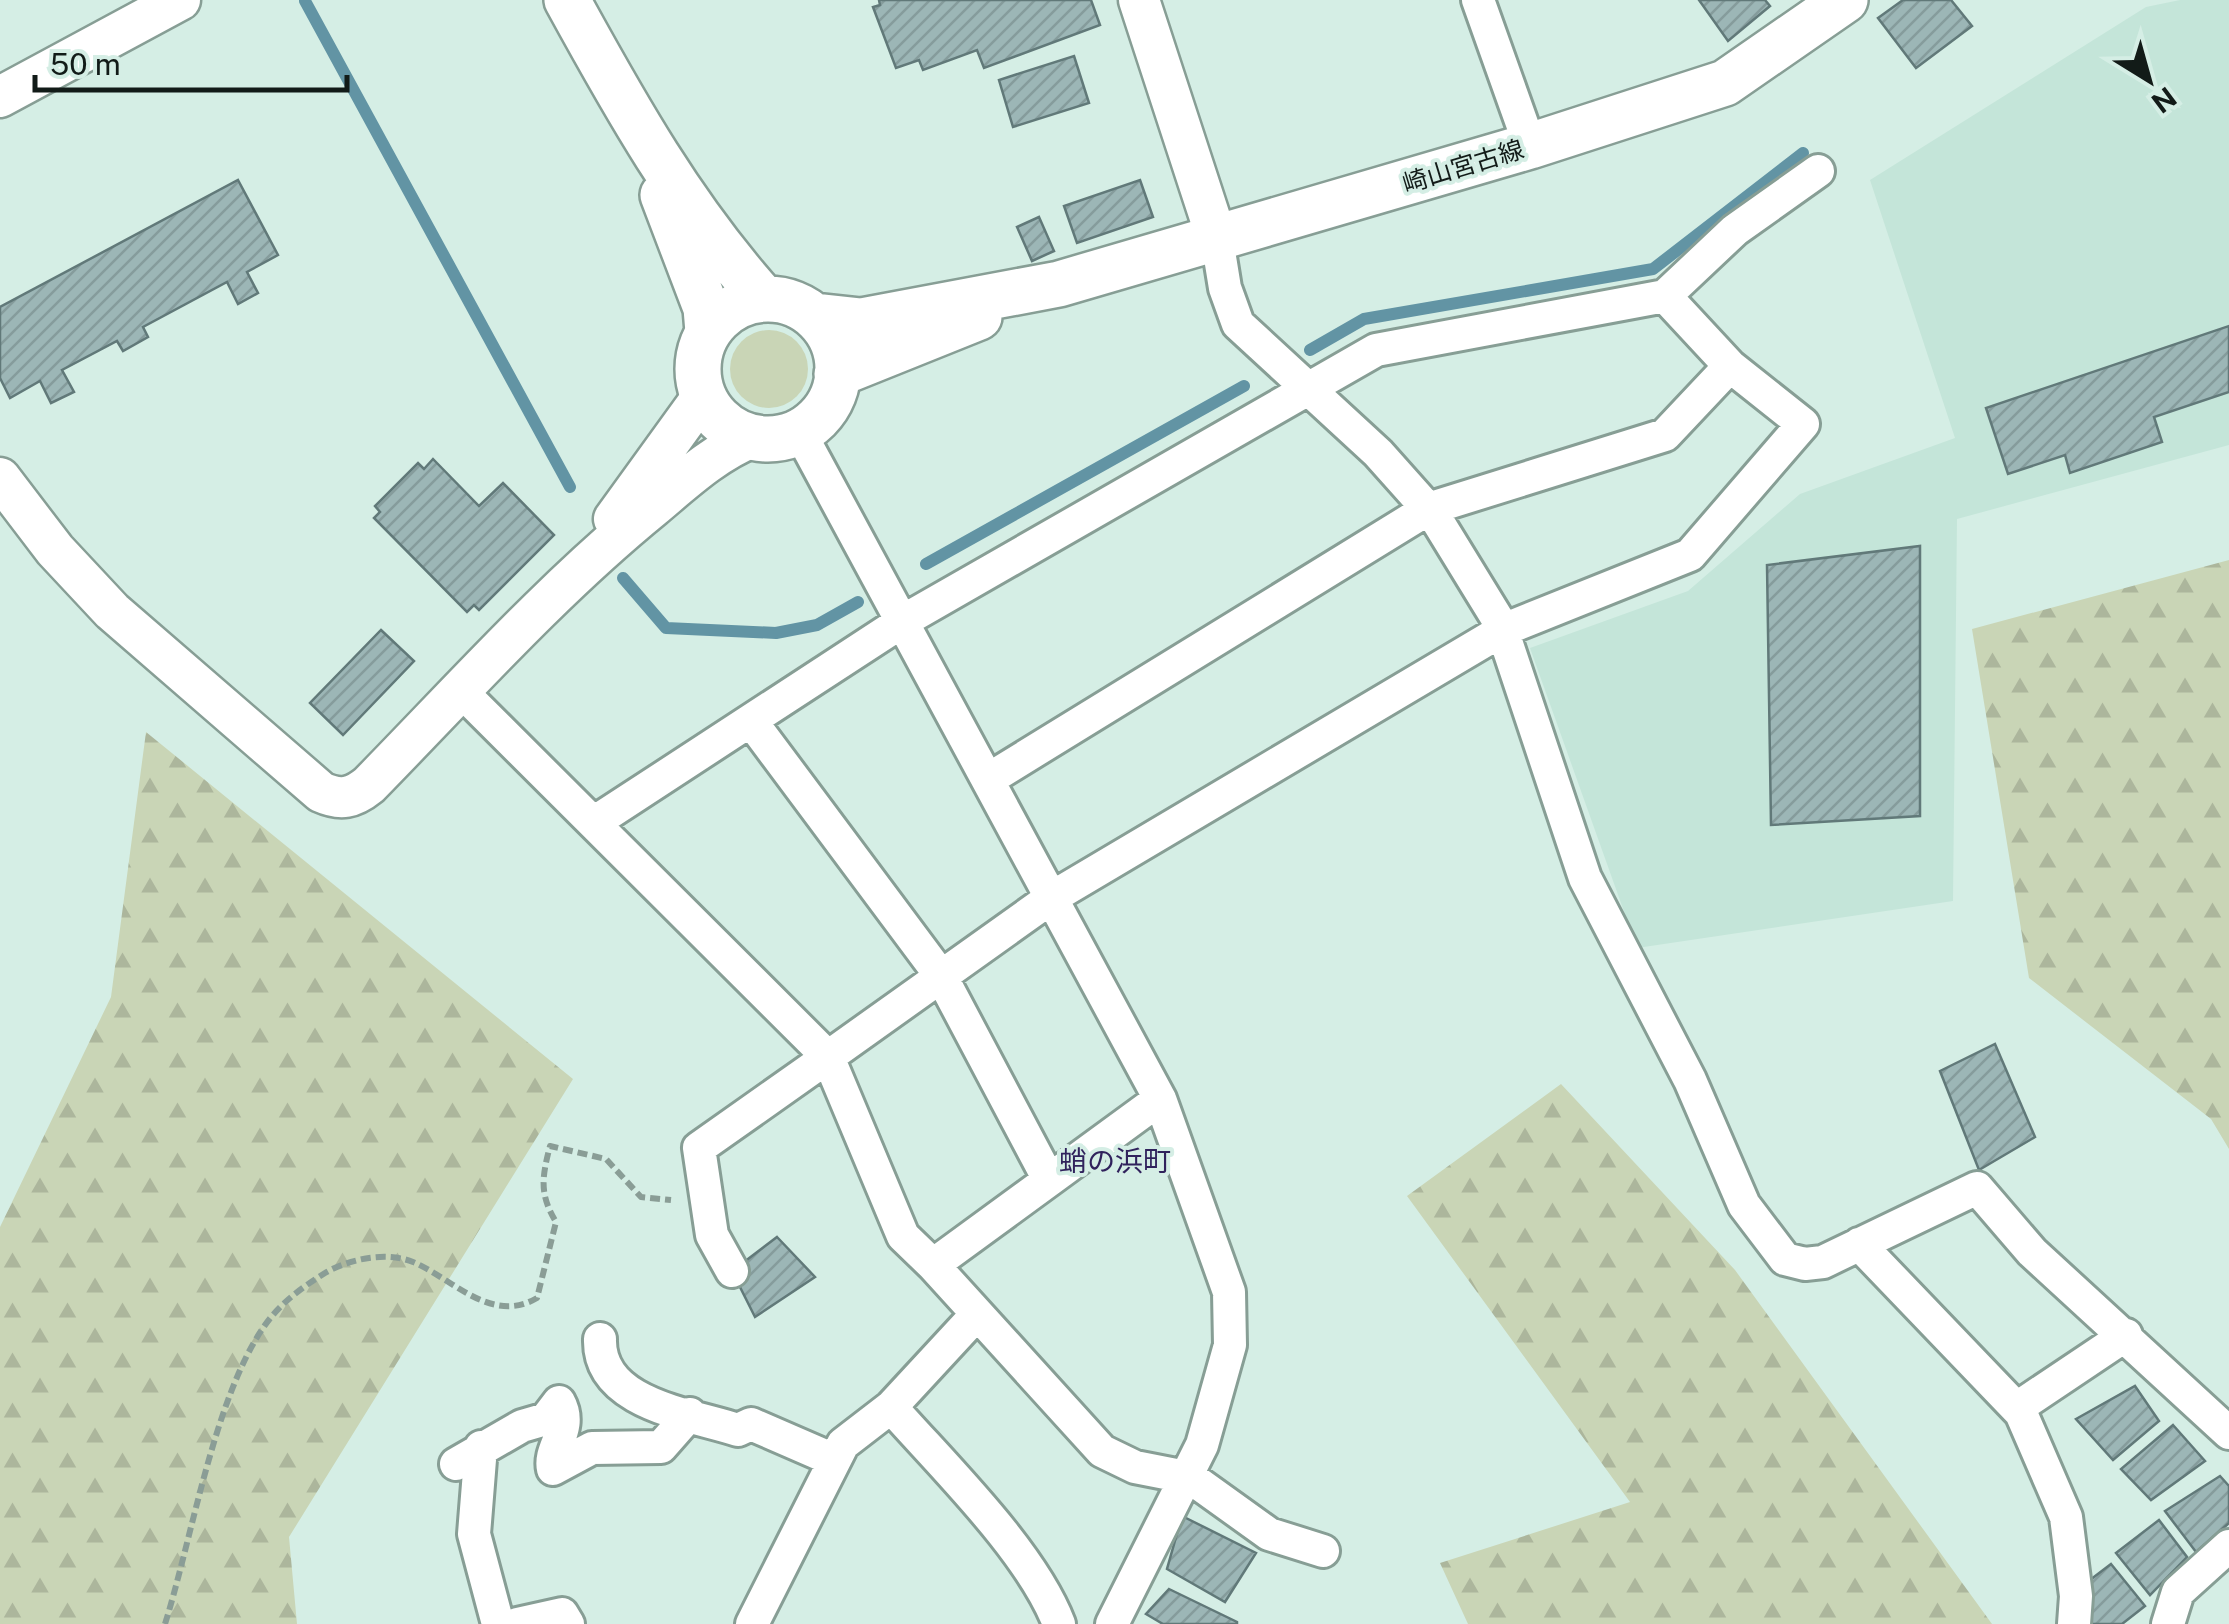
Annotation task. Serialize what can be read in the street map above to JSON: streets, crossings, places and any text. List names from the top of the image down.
{
  "streets": {
    "main road": ["崎山宮古線"]
  },
  "districts": ["蛸の浜町"],
  "scale_bar": "50 m",
  "north": "bottom right"
}
